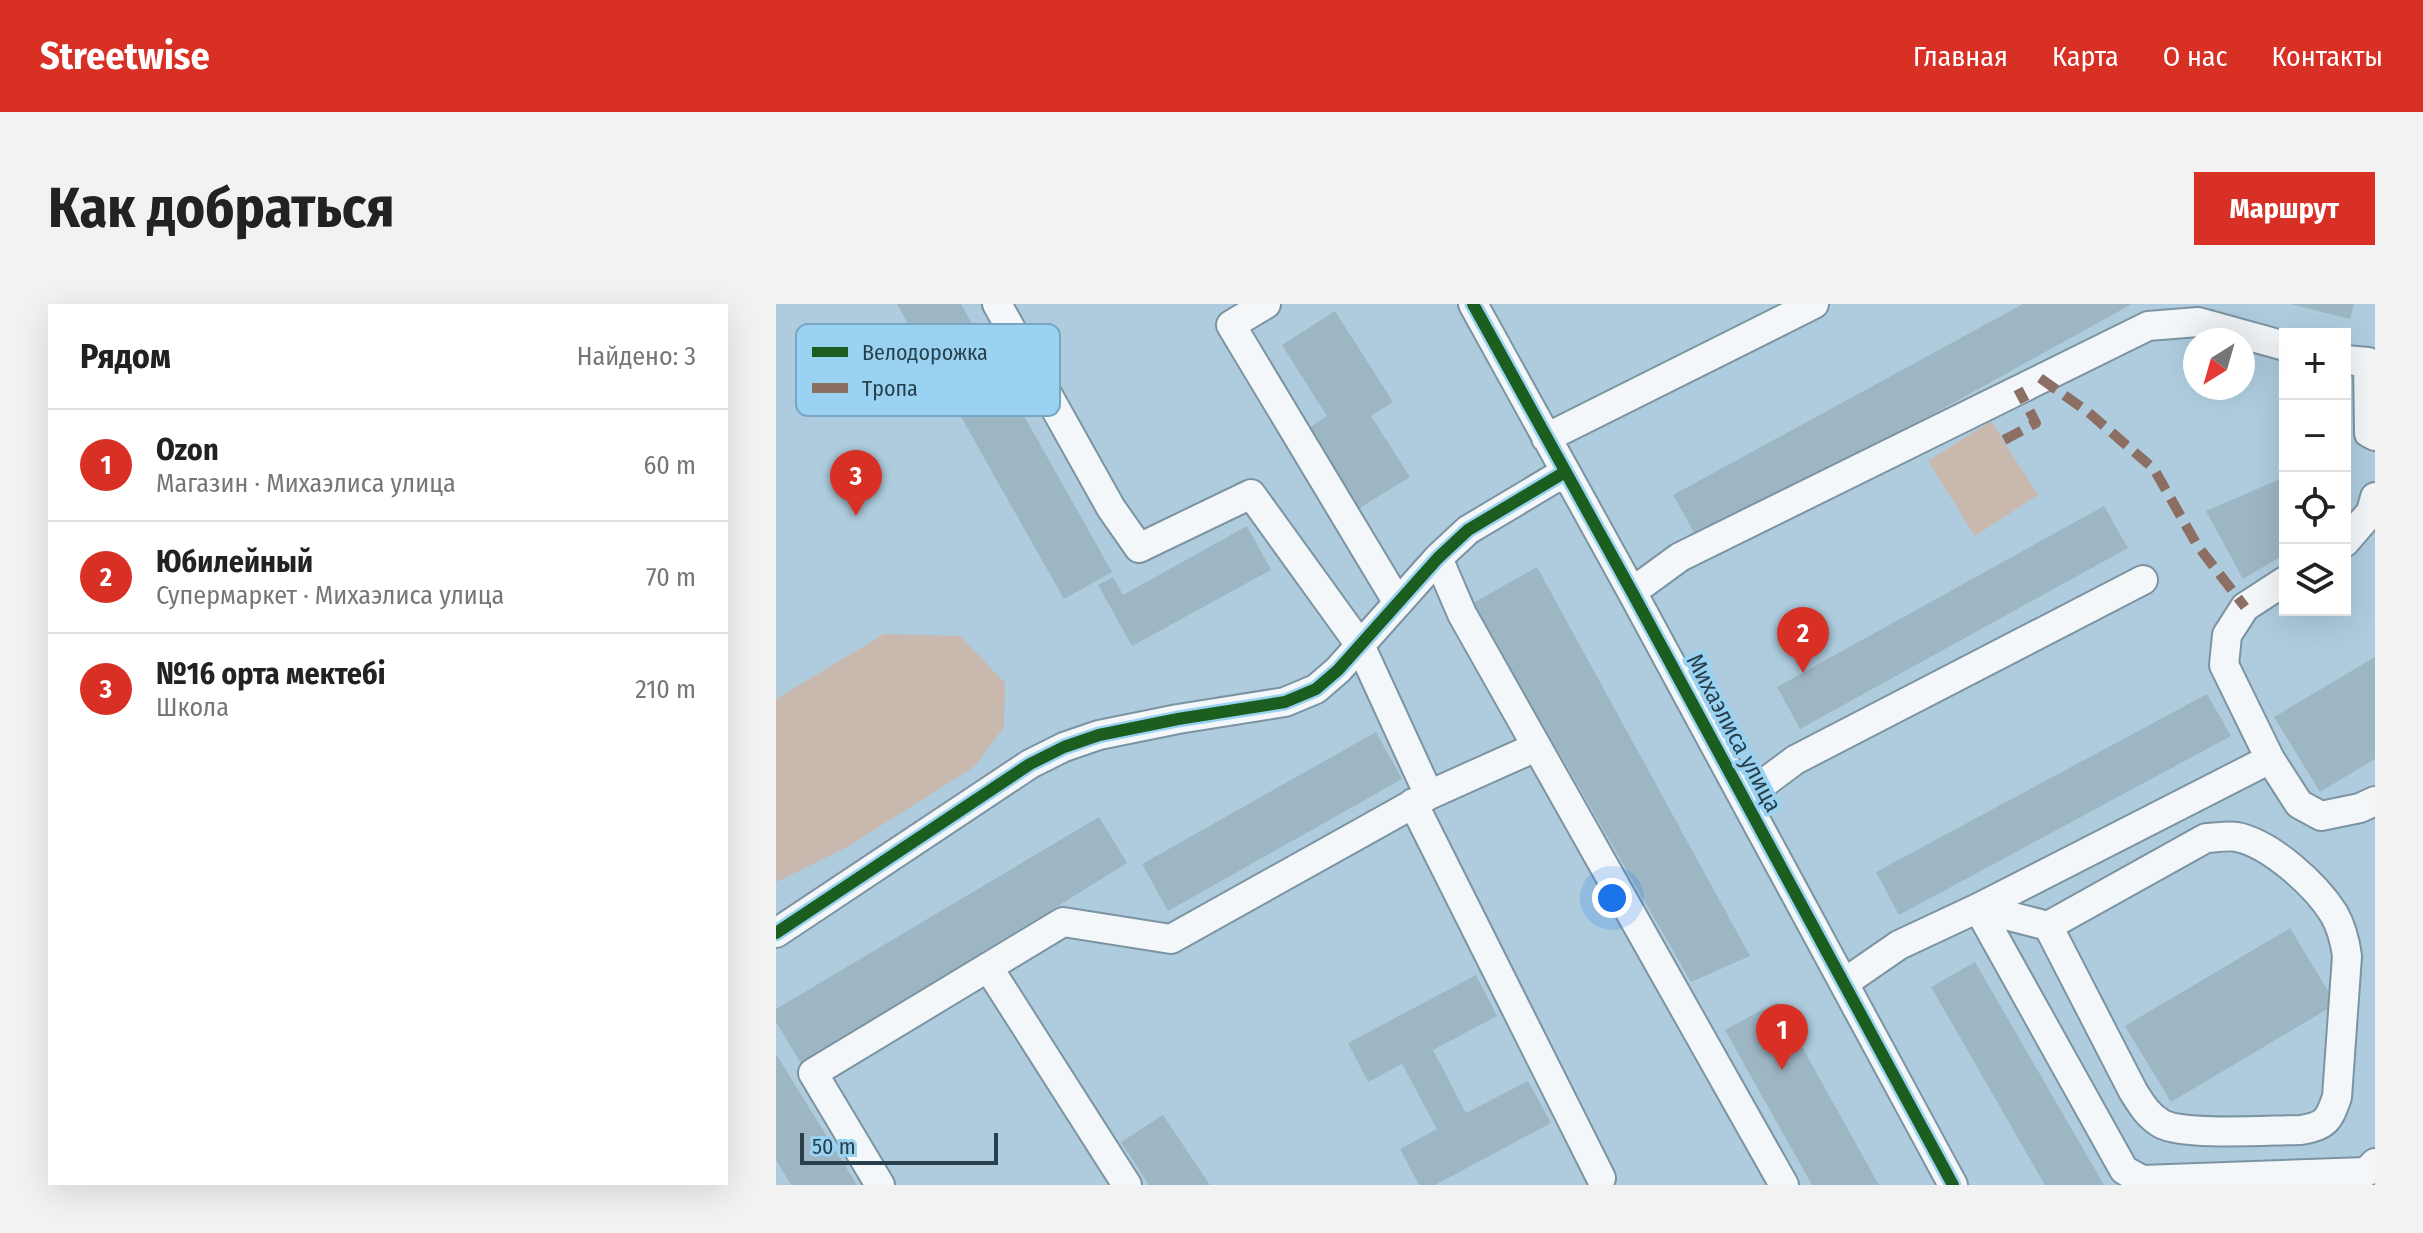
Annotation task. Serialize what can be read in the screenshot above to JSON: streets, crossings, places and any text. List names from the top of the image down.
{
  "streets": {
    "street": ["Михаэлиса улица"]
  },
  "legend": ["Велодорожка", "Тропа"],
  "scale_bar": "50 m",
  "north": "bottom left",
  "page": {
    "header": "Streetwise",
    "nav": [
      "Главная",
      "Карта",
      "О нас",
      "Контакты"
    ],
    "buttons": "Маршрут",
    "title": "Как добраться",
    "heading": ["Рядом", "Найдено: 3"],
    "map_buttons": ["+", "−"],
    "list": [
      {
        "mark": "1",
        "name": "Ozon",
        "note": "Магазин · Михаэлиса улица",
        "value": "60 m"
      },
      {
        "mark": "2",
        "name": "Юбилейный",
        "note": "Супермаркет · Михаэлиса улица",
        "value": "70 m"
      },
      {
        "mark": "3",
        "name": "№16 орта мектебі",
        "note": "Школа",
        "value": "210 m"
      }
    ],
    "pins": ["3", "2", "1"],
    "scale": "50 m"
  }
}
